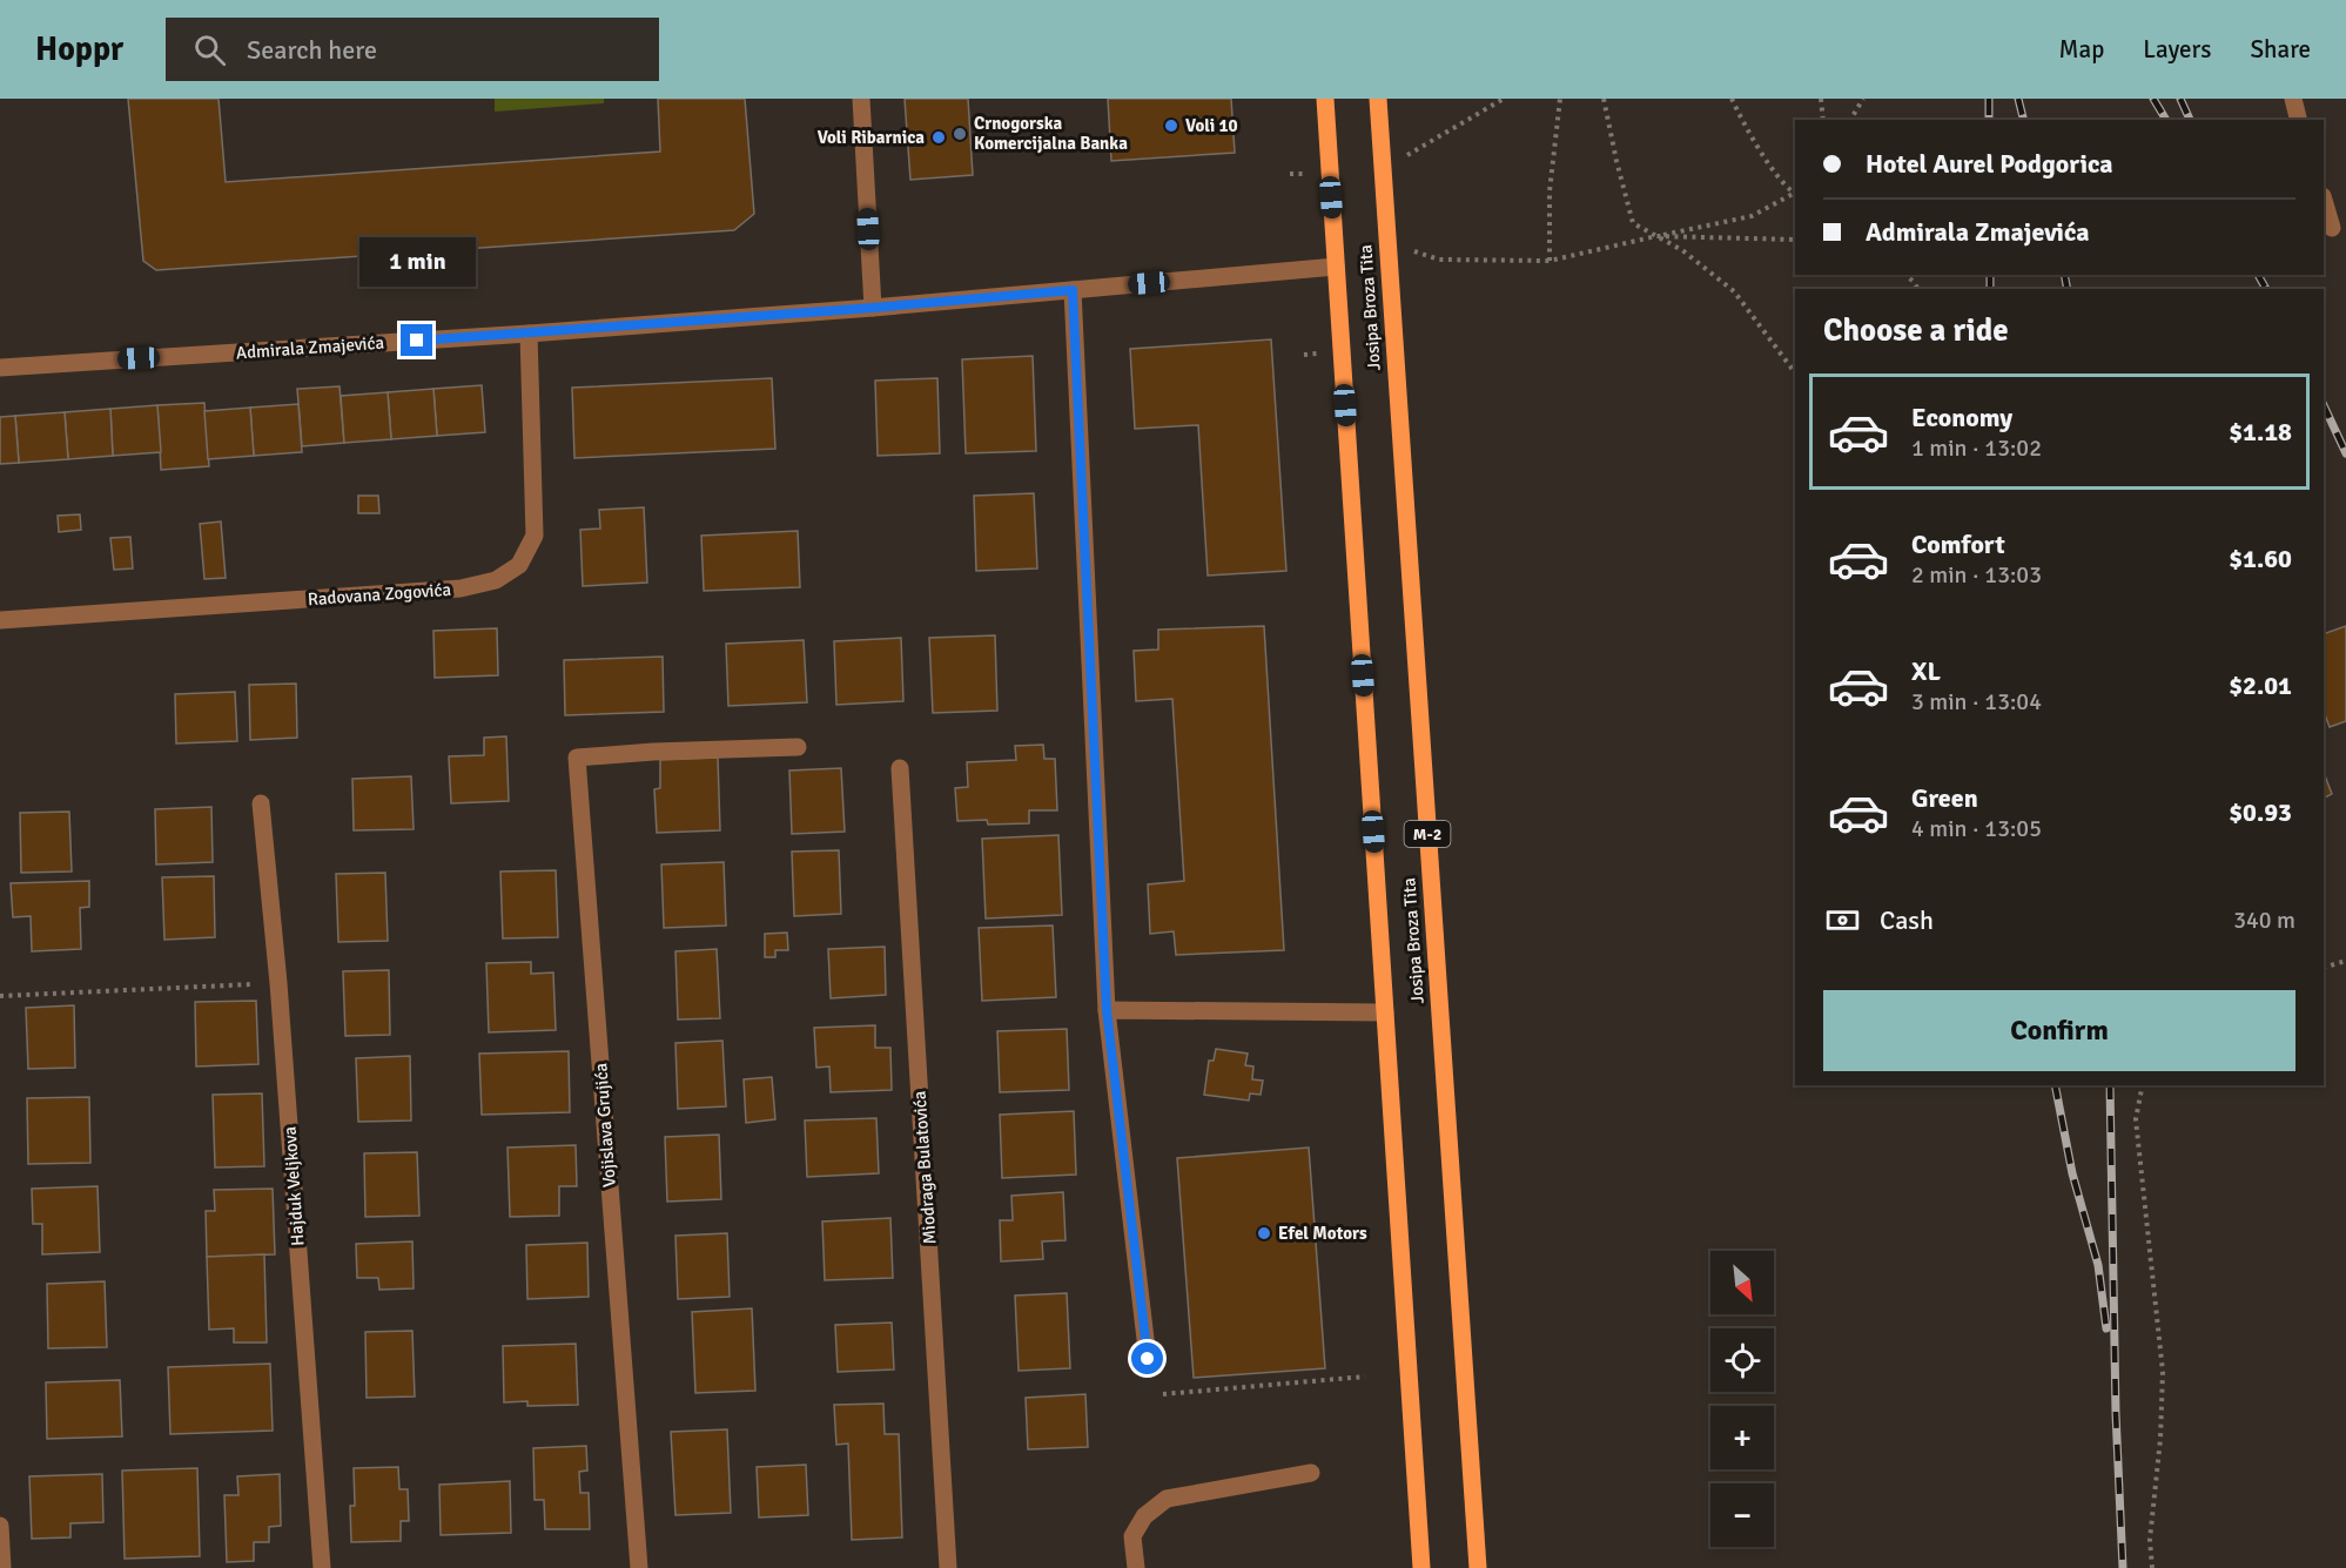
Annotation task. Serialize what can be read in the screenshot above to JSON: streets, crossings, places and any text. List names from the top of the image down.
{
  "streets": {
    "main road": ["Josipa Broza Tita", "M-2"],
    "street": [
      "Admirala Zmajevića",
      "Radovana Zogovića",
      "Vojislava Grujića",
      "Miodraga Bulatovića",
      "Hajduk Veljkova"
    ]
  },
  "crossings": [
    ["Josipa Broza Tita", "Admirala Zmajevića"],
    ["Admirala Zmajevića", "Radovana Zogovića"]
  ],
  "places": [
    "Voli 10",
    "Crnogorska Komercijalna Banka",
    "Voli Ribarnica",
    "Efel Motors"
  ],
  "north": "bottom right",
  "page": {
    "header": "Hoppr",
    "search": "Search here",
    "nav": ["Map", "Layers", "Share"],
    "banner": ["Hotel Aurel Podgorica", "Admirala Zmajevića"],
    "bubble": "1 min",
    "heading": "Choose a ride",
    "list": [
      {
        "name": "Economy",
        "note": "1 min · 13:02",
        "value": "$1.18"
      },
      {
        "name": "Comfort",
        "note": "2 min · 13:03",
        "value": "$1.60"
      },
      {
        "name": "XL",
        "note": "3 min · 13:04",
        "value": "$2.01"
      },
      {
        "name": "Green",
        "note": "4 min · 13:05",
        "value": "$0.93"
      }
    ],
    "pay": ["Cash", "340 m"],
    "buttons": "Confirm",
    "map_buttons": ["+", "−"]
  }
}
